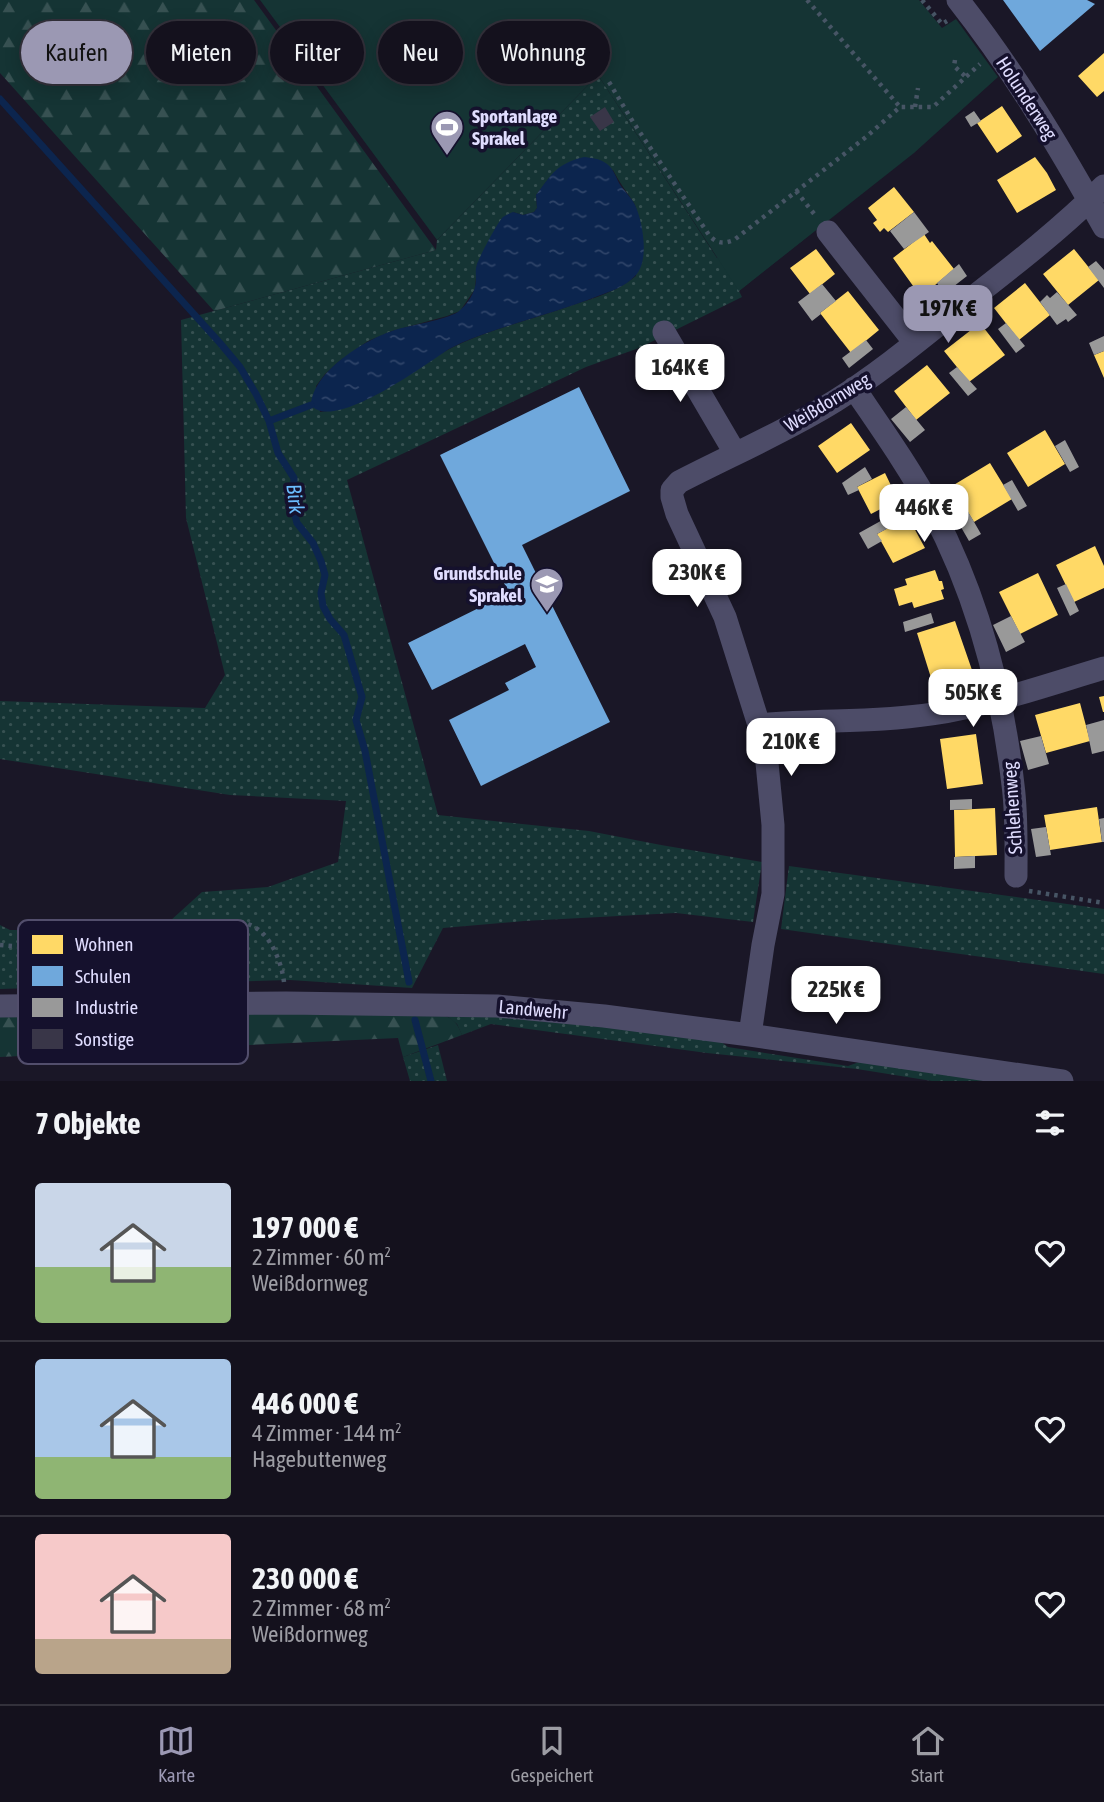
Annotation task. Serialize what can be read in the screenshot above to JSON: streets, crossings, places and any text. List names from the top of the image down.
{
  "streets": {
    "street": [
      "Holunderweg",
      "Weißdornweg",
      "Schlehenweg",
      "Landwehr"
    ]
  },
  "crossings": [
    ["Holunderweg", "Weißdornweg"],
    ["Weißdornweg", "Schlehenweg"]
  ],
  "water": ["Birk"],
  "places": {
    "sports": ["Sportanlage Sprakel"],
    "school or university": ["Grundschule Sprakel"]
  },
  "legend": [
    "Wohnen",
    "Schulen",
    "Industrie",
    "Sonstige"
  ],
  "page": {
    "chip": [
      "Kaufen",
      "Mieten",
      "Filter",
      "Neu",
      "Wohnung"
    ],
    "price": [
      "197K €",
      "164K €",
      "446K €",
      "230K €",
      "505K €",
      "210K €",
      "225K €"
    ],
    "heading": "7 Objekte",
    "list": [
      {
        "name": "197 000 €",
        "note": "2 Zimmer · 60 m² · Weißdornweg"
      },
      {
        "name": "446 000 €",
        "note": "4 Zimmer · 144 m² · Hagebuttenweg"
      },
      {
        "name": "230 000 €",
        "note": "2 Zimmer · 68 m² · Weißdornweg"
      }
    ],
    "tabs": ["Karte", "Gespeichert", "Start"]
  }
}
